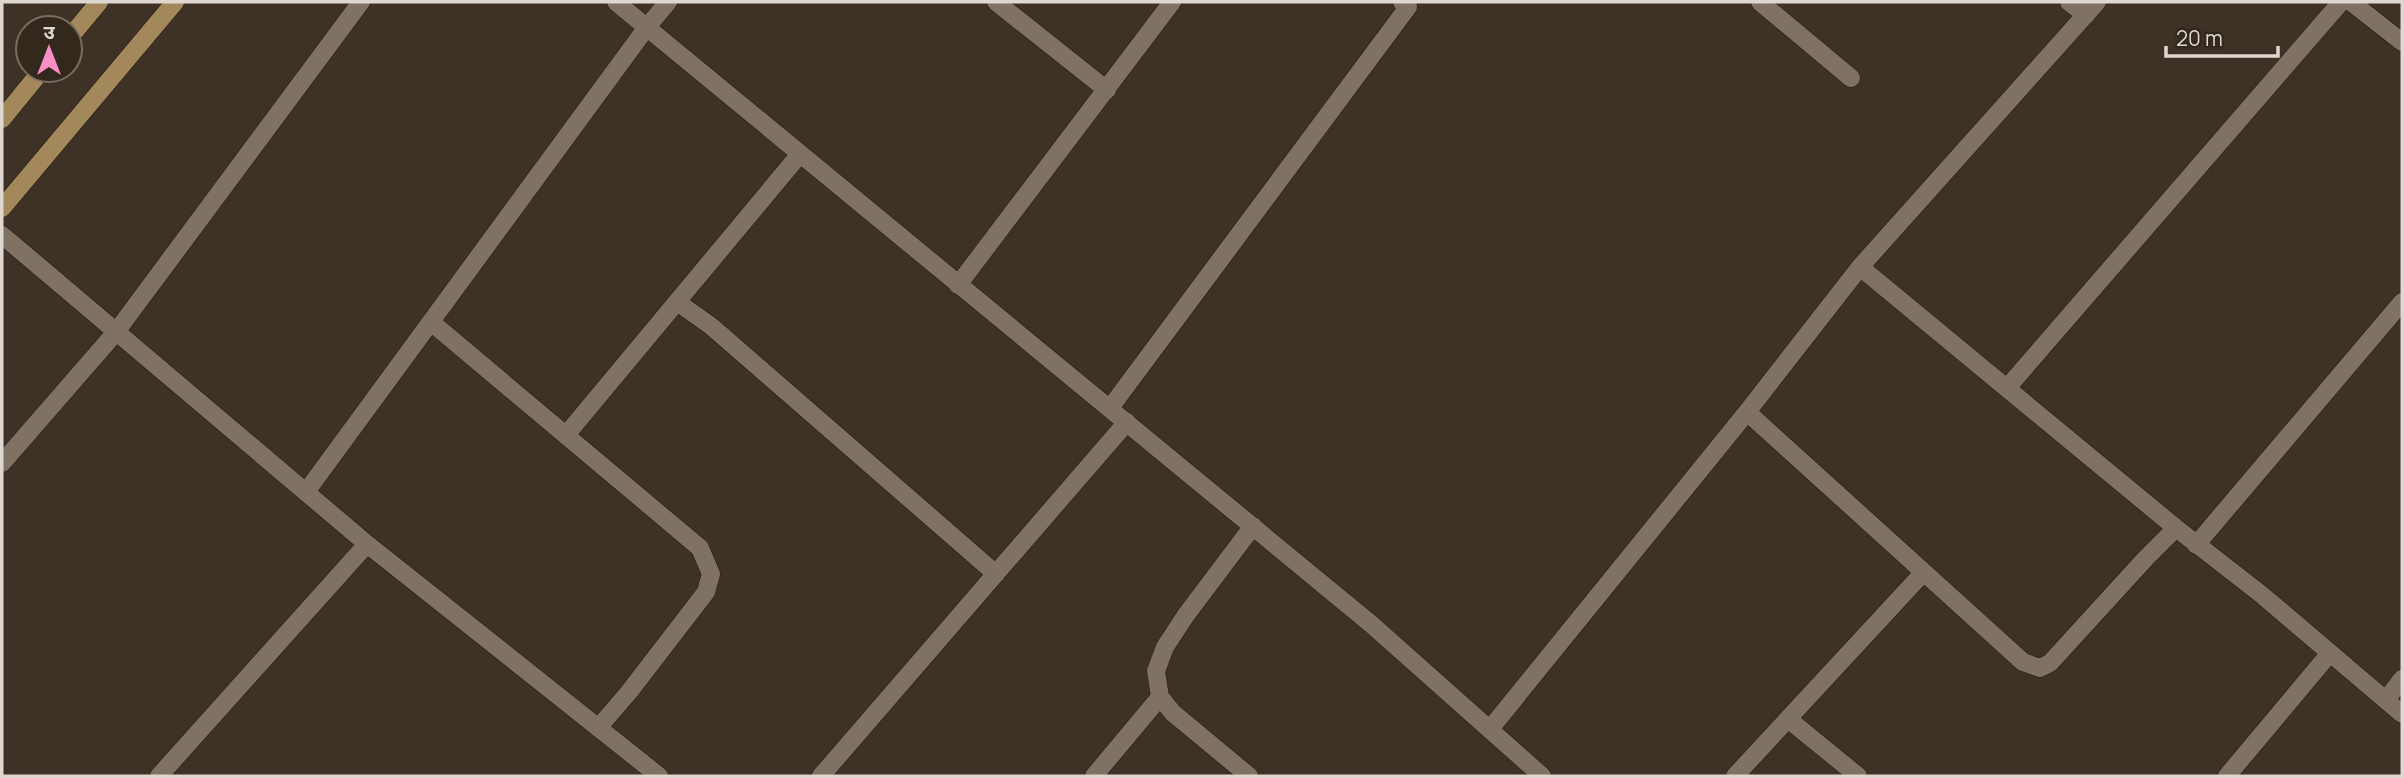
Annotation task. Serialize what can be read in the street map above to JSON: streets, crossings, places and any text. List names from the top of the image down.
{
  "scale_bar": "20 m",
  "north": "top"
}
